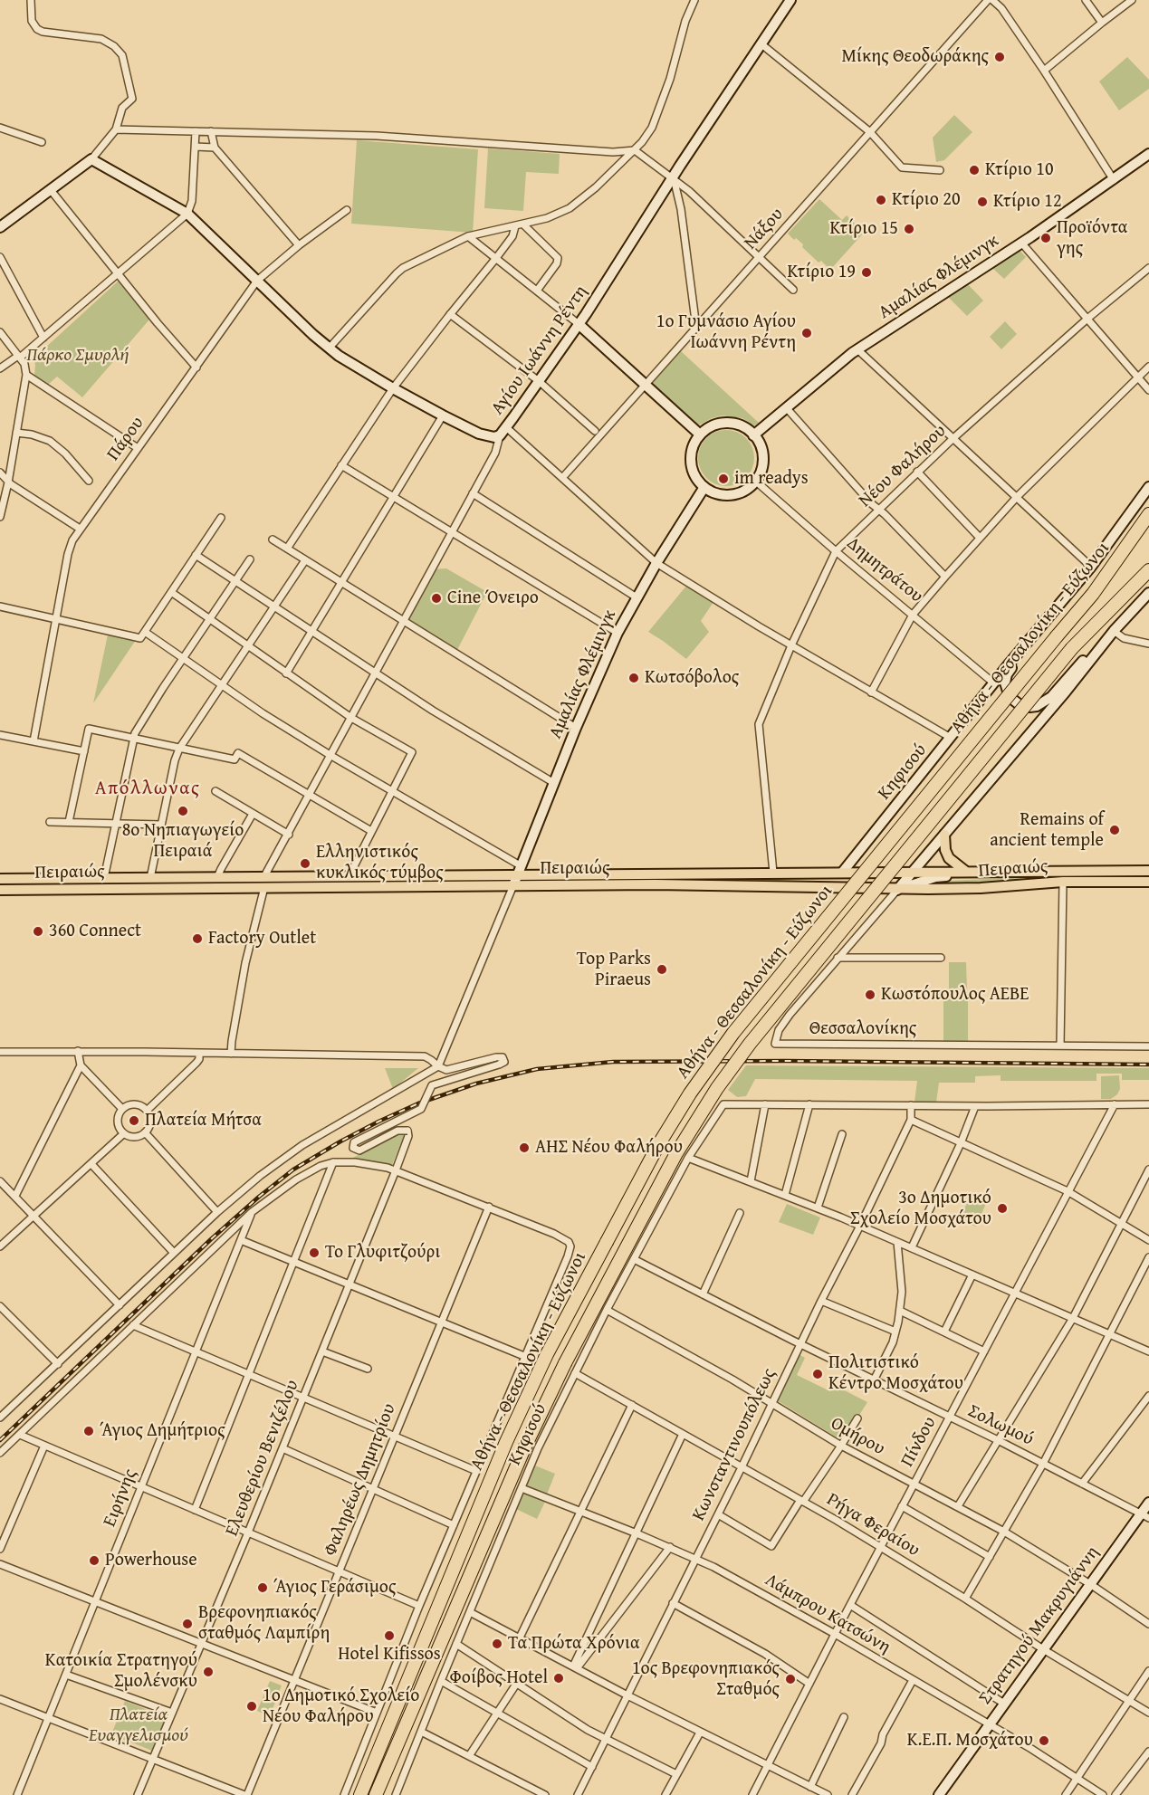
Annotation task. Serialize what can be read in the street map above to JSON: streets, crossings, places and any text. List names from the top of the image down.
{
  "streets": {
    "highway": ["Αθήνα - Θεσσαλονίκη - Εύζωνοι"],
    "main road": [
      "Αμαλίας Φλέμινγκ",
      "Αγίου Ιωάννη Ρέντη",
      "Κηφισού",
      "Πειραιώς",
      "Στρατηγού Μακρυγιάννη"
    ],
    "street": [
      "Νάξου",
      "Πάρου",
      "Νέου Φαλήρου",
      "Δημητράτου",
      "Θεσσαλονίκης",
      "Σολωμού",
      "Ομήρου",
      "Πίνδου",
      "Κωνσταντινουπόλεως",
      "Ελευθερίου Βενιζέλου",
      "Φαληρέως Δημητρίου",
      "Ειρήνης",
      "Ρήγα Φεραίου",
      "Λάμπρου Κατσώνη"
    ]
  },
  "crossings": [
    ["Αμαλίας Φλέμινγκ", "Δημητράτου"],
    ["Αμαλίας Φλέμινγκ", "Πειραιώς"],
    ["Αγίου Ιωάννη Ρέντη", "Πάρου"],
    ["Νέου Φαλήρου", "Δημητράτου"],
    ["Νέου Φαλήρου", "Πειραιώς"],
    ["Δημητράτου", "Κηφισού"],
    ["Κηφισού", "Πειραιώς"],
    ["Κηφισού", "Σολωμού"],
    ["Κηφισού", "Ομήρου"],
    ["Κηφισού", "Φαληρέως Δημητρίου"],
    ["Κηφισού", "Ρήγα Φεραίου"],
    ["Κηφισού", "Λάμπρου Κατσώνη"],
    ["Πειραιώς", "Θεσσαλονίκης"],
    ["Σολωμού", "Πίνδου"],
    ["Σολωμού", "Κωνσταντινουπόλεως"],
    ["Σολωμού", "Στρατηγού Μακρυγιάννη"],
    ["Ομήρου", "Πίνδου"],
    ["Ομήρου", "Κωνσταντινουπόλεως"],
    ["Ομήρου", "Στρατηγού Μακρυγιάννη"],
    ["Πίνδου", "Ρήγα Φεραίου"],
    ["Πίνδου", "Λάμπρου Κατσώνη"],
    ["Κωνσταντινουπόλεως", "Ρήγα Φεραίου"],
    ["Κωνσταντινουπόλεως", "Λάμπρου Κατσώνη"],
    ["Ρήγα Φεραίου", "Στρατηγού Μακρυγιάννη"],
    ["Λάμπρου Κατσώνη", "Στρατηγού Μακρυγιάννη"]
  ],
  "districts": ["Απόλλωνας"],
  "parks": ["Πάρκο Σµυρλή", "Πλατεία Ευαγγελισμού"],
  "places": [
    "Μίκης Θεοδωράκης",
    "Κτίριο 10",
    "Κτίριο 20",
    "Κτίριο 12",
    "Κτίριο 15",
    "Προϊόντα γης",
    "Κτίριο 19",
    "1ο Γυμνάσιο Αγίου Ιωάννη Ρέντη",
    "im readys",
    "Cine Όνειρο",
    "Κωτσόβολος",
    "8ο Νηπιαγωγείο Πειραιά",
    "Remains of ancient temple",
    "Ελληνιστικός κυκλικός τύμβος",
    "360 Connect",
    "Factory Outlet",
    "Top Parks Piraeus",
    "Κωστόπουλος ΑΕΒΕ",
    "Πλατεία Μήτσα",
    "ΑΗΣ Νέου Φαλήρου",
    "3ο Δημοτικό Σχολείο Μοσχάτου",
    "Το Γλυφιτζούρι",
    "Πολιτιστικό Κέντρο Μοσχάτου",
    "Άγιος Δημήτριος",
    "Powerhouse",
    "Άγιος Γεράσιμος",
    "Bρεφονηπιακός σταθμός Λαμπίρη",
    "Hotel Kifissos",
    "Τα Πρώτα Χρόνια",
    "Κατοικία Στρατηγού Σμολένσκυ",
    "Φοίβος Hotel",
    "1ος Βρεφονηπιακός Σταθμός",
    "1ο Δημοτικό Σχολείο Νέου Φαλήρου",
    "Κ.Ε.Π. Μοσχάτου"
  ]
}
